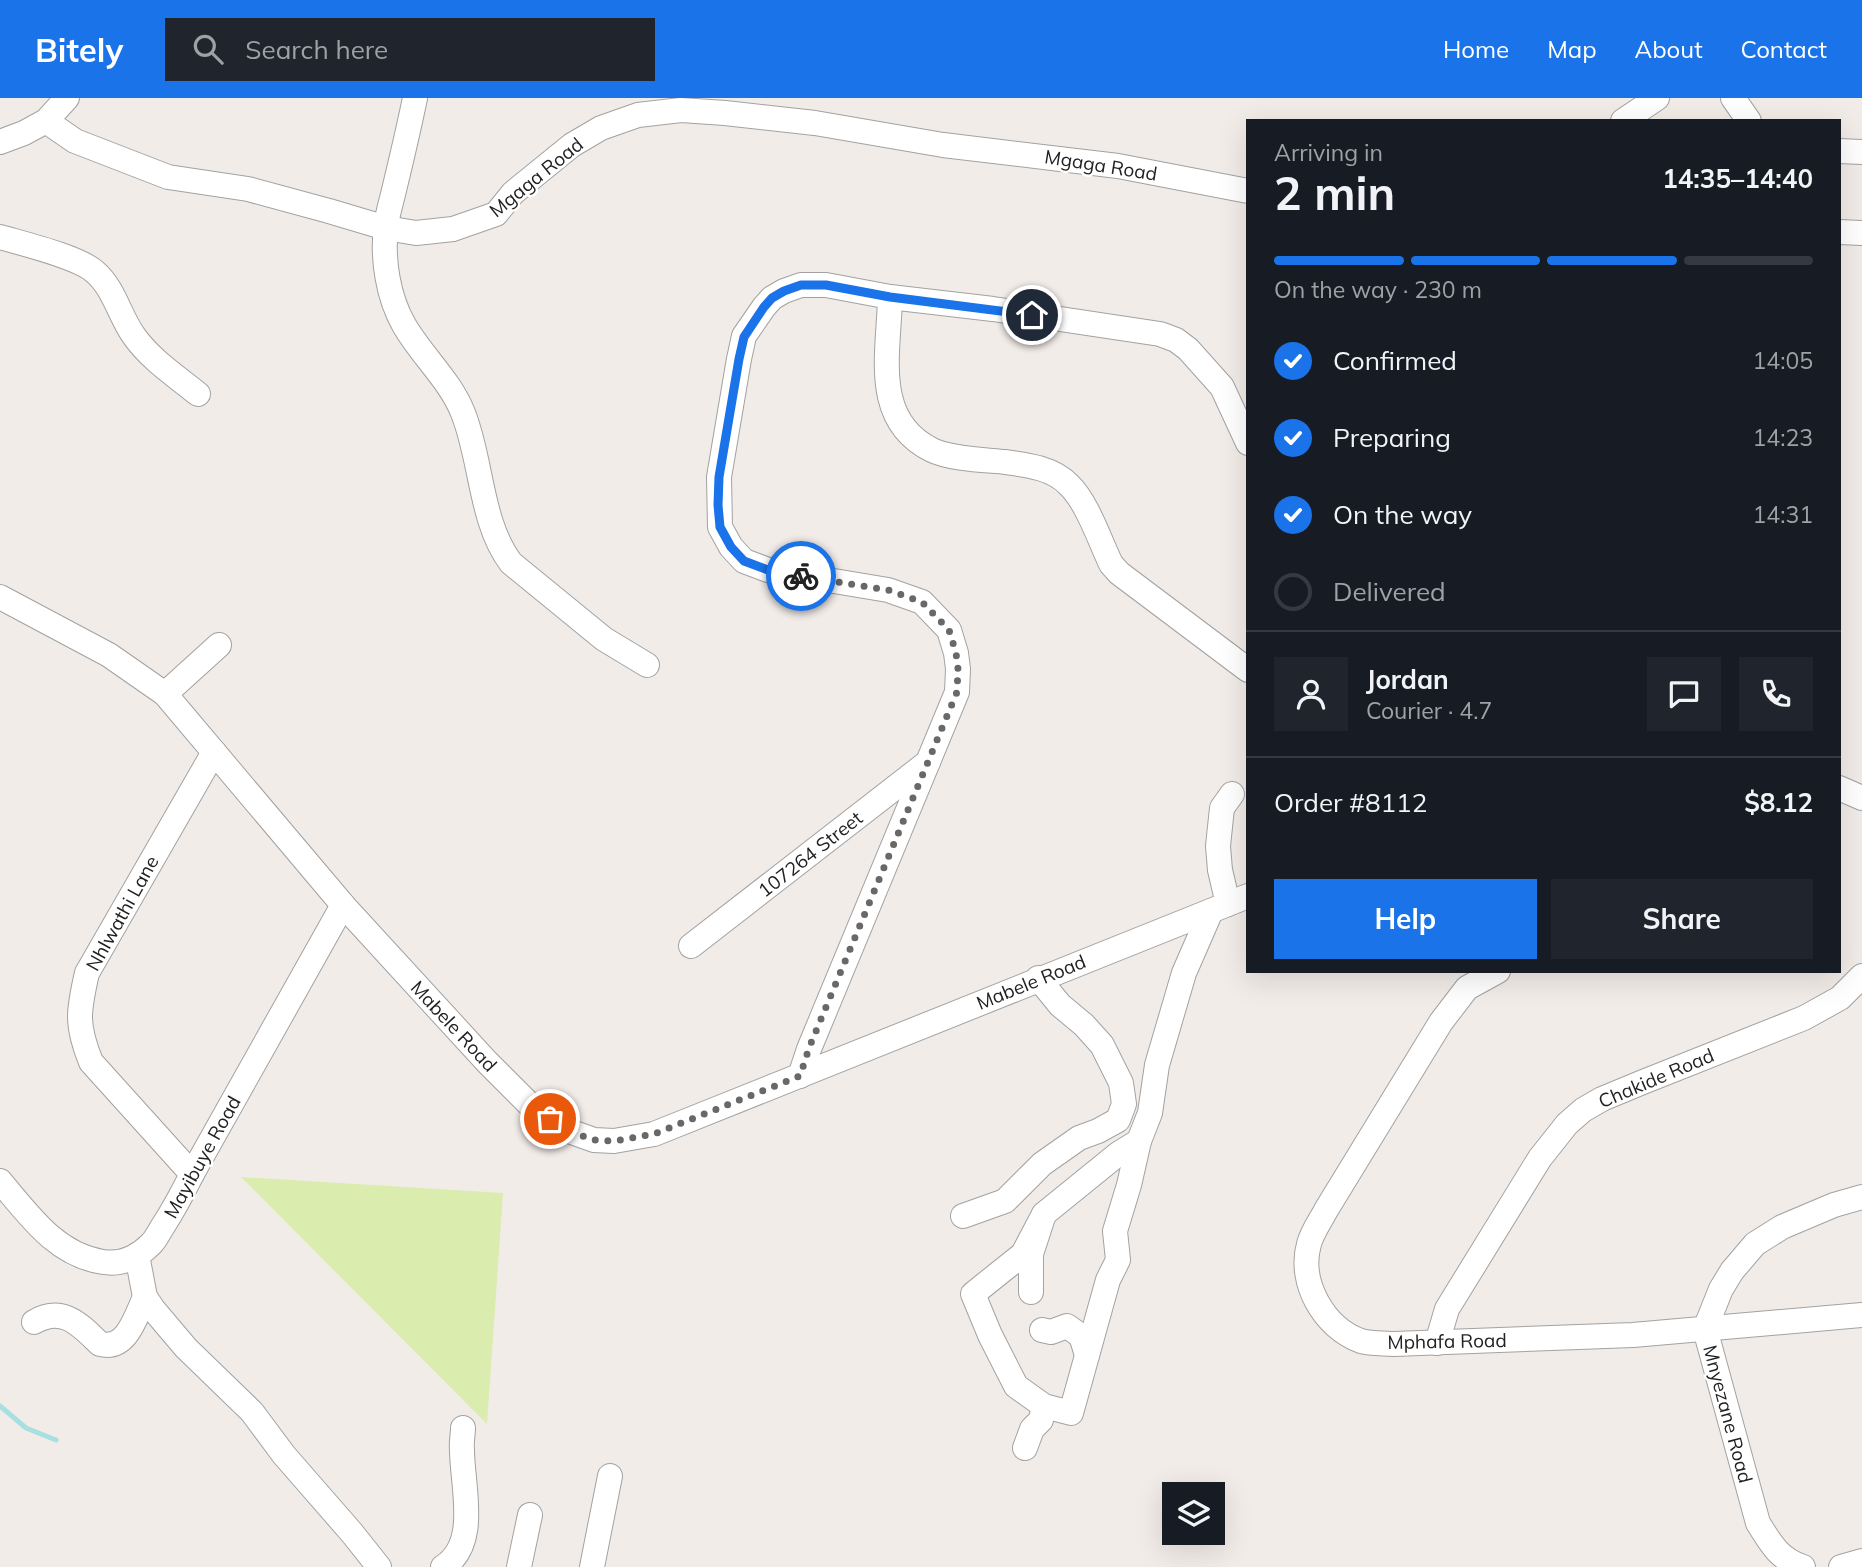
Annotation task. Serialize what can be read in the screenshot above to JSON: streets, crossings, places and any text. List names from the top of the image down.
{
  "streets": {
    "street": [
      "Mgaga Road",
      "107264 Street",
      "Nhlwathi Lane",
      "Mabele Road",
      "Chakide Road",
      "Mayibuye Road",
      "Mphafa Road",
      "Mnyezane Road"
    ]
  },
  "crossings": [
    ["Nhlwathi Lane", "Mabele Road"],
    ["Nhlwathi Lane", "Mayibuye Road"],
    ["Mabele Road", "Mayibuye Road"],
    ["Chakide Road", "Mphafa Road"],
    ["Mphafa Road", "Mnyezane Road"]
  ],
  "page": {
    "header": "Bitely",
    "search": "Search here",
    "nav": [
      "Home",
      "Map",
      "About",
      "Contact"
    ],
    "heading": ["2 min", "Arriving in", "14:35–14:40"],
    "panel": [
      "Jordan",
      "Courier · 4.7",
      "Order #8112",
      "$8.12"
    ],
    "bar": "On the way · 230 m",
    "list": [
      ["Confirmed", "14:05"],
      ["Preparing", "14:23"],
      ["On the way", "14:31"],
      "Delivered"
    ],
    "buttons": ["Help", "Share"]
  }
}
